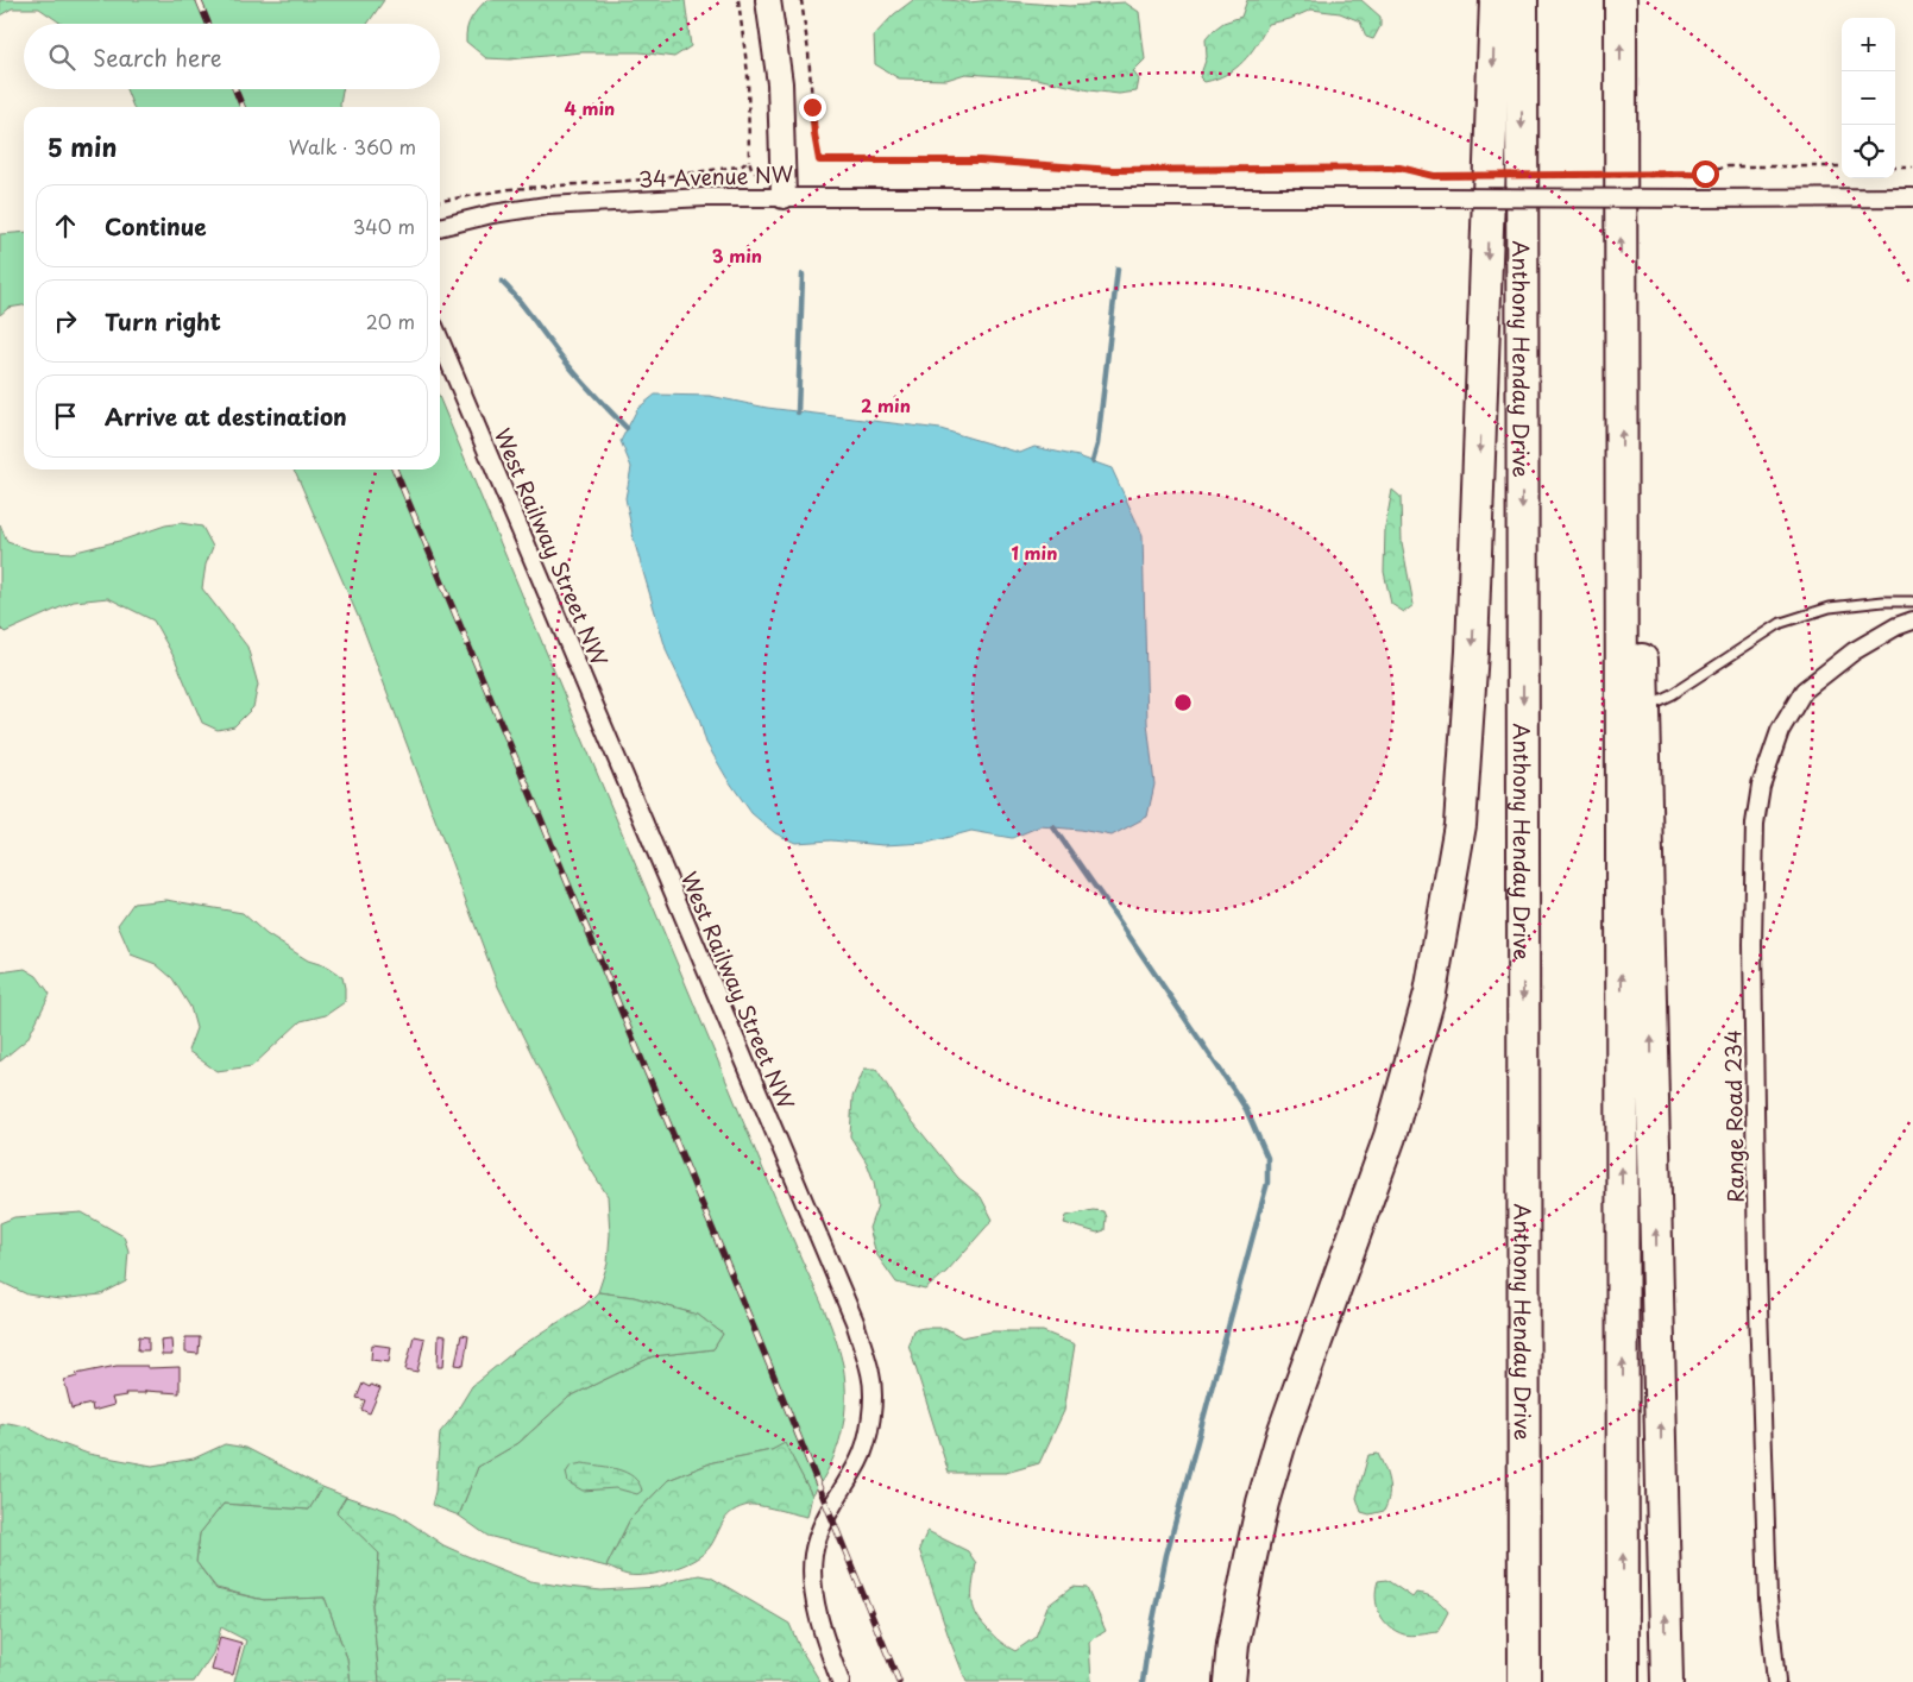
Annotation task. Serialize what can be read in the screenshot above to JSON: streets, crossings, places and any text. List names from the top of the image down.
{
  "streets": {
    "highway": ["Anthony Henday Drive"],
    "street": ["34 Avenue NW", "West Railway Street NW", "Range Road 234"]
  },
  "page": {
    "map_buttons": ["+", "−"],
    "search": "Search here",
    "heading": ["5 min", "Walk · 360 m"],
    "list": [
      ["Continue", "340 m"],
      ["Turn right", "20 m"],
      "Arrive at destination"
    ]
  },
  "rings": [
    "4 min",
    "3 min",
    "2 min",
    "1 min"
  ]
}
